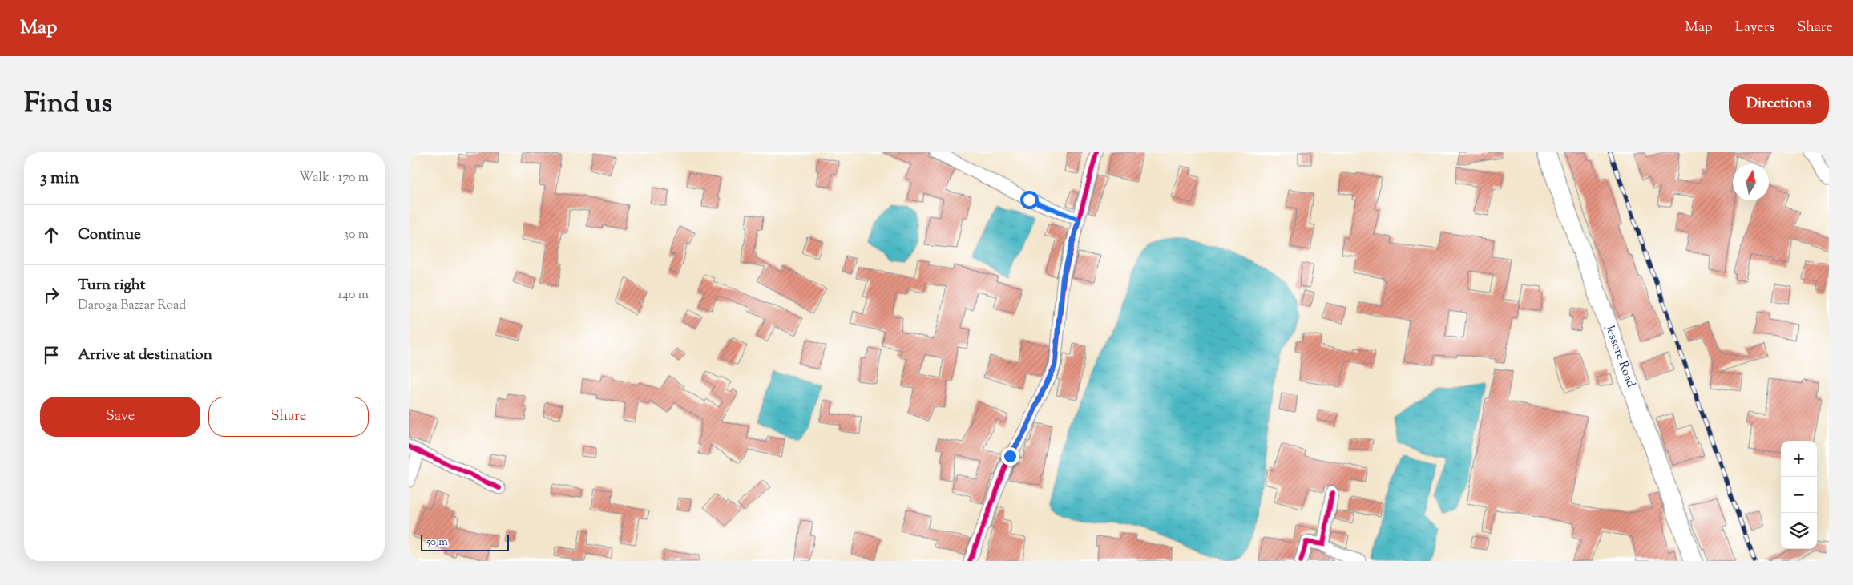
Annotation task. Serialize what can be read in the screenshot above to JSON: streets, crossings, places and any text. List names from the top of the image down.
{
  "streets": {
    "highway": ["Jessore Road"]
  },
  "scale_bar": "50 m",
  "north": "top",
  "page": {
    "header": "Map",
    "nav": ["Map", "Layers", "Share"],
    "title": "Find us",
    "buttons": [
      "Directions",
      ["Save", "Share"]
    ],
    "heading": ["3 min", "Walk · 170 m"],
    "list": [
      ["Continue", "30 m"],
      ["Turn right", "Daroga Bazzar Road", "140 m"],
      "Arrive at destination"
    ],
    "map_buttons": ["+", "−"],
    "scale": "50 m"
  }
}
